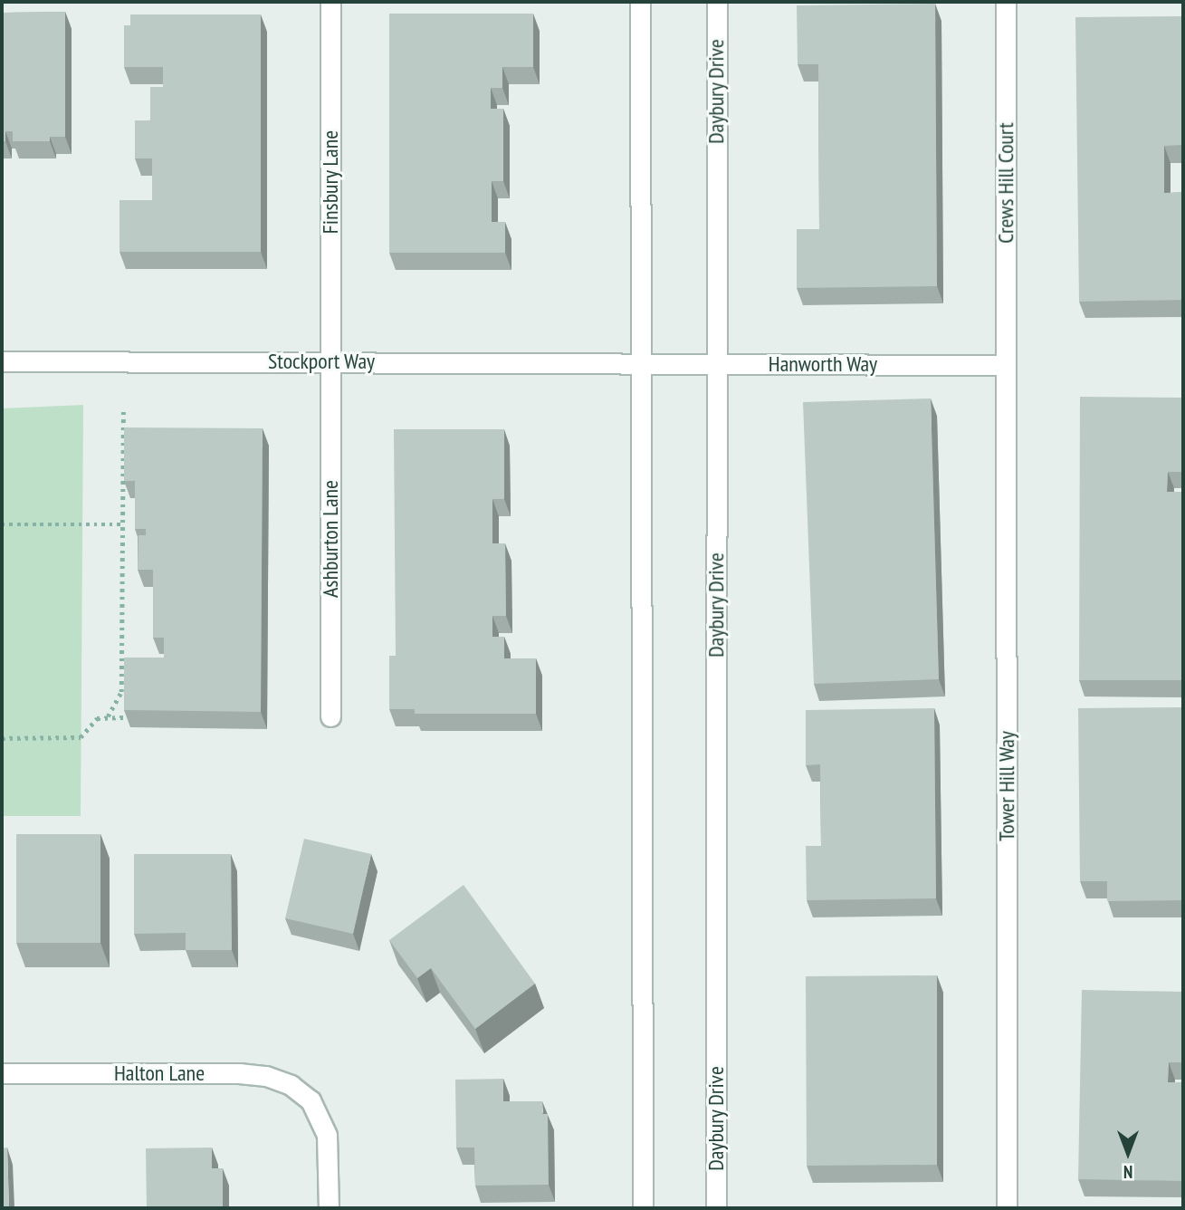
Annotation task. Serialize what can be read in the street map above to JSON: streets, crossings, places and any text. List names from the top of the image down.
{
  "streets": {
    "street": [
      "Daybury Drive",
      "Finsbury Lane",
      "Crews Hill Court",
      "Stockport Way",
      "Hanworth Way",
      "Ashburton Lane",
      "Tower Hill Way",
      "Halton Lane"
    ]
  },
  "crossings": [
    ["Daybury Drive", "Hanworth Way"],
    ["Finsbury Lane", "Stockport Way"],
    ["Finsbury Lane", "Ashburton Lane"],
    ["Crews Hill Court", "Hanworth Way"],
    ["Crews Hill Court", "Tower Hill Way"],
    ["Stockport Way", "Hanworth Way"],
    ["Stockport Way", "Ashburton Lane"],
    ["Hanworth Way", "Tower Hill Way"]
  ],
  "north": "bottom"
}
